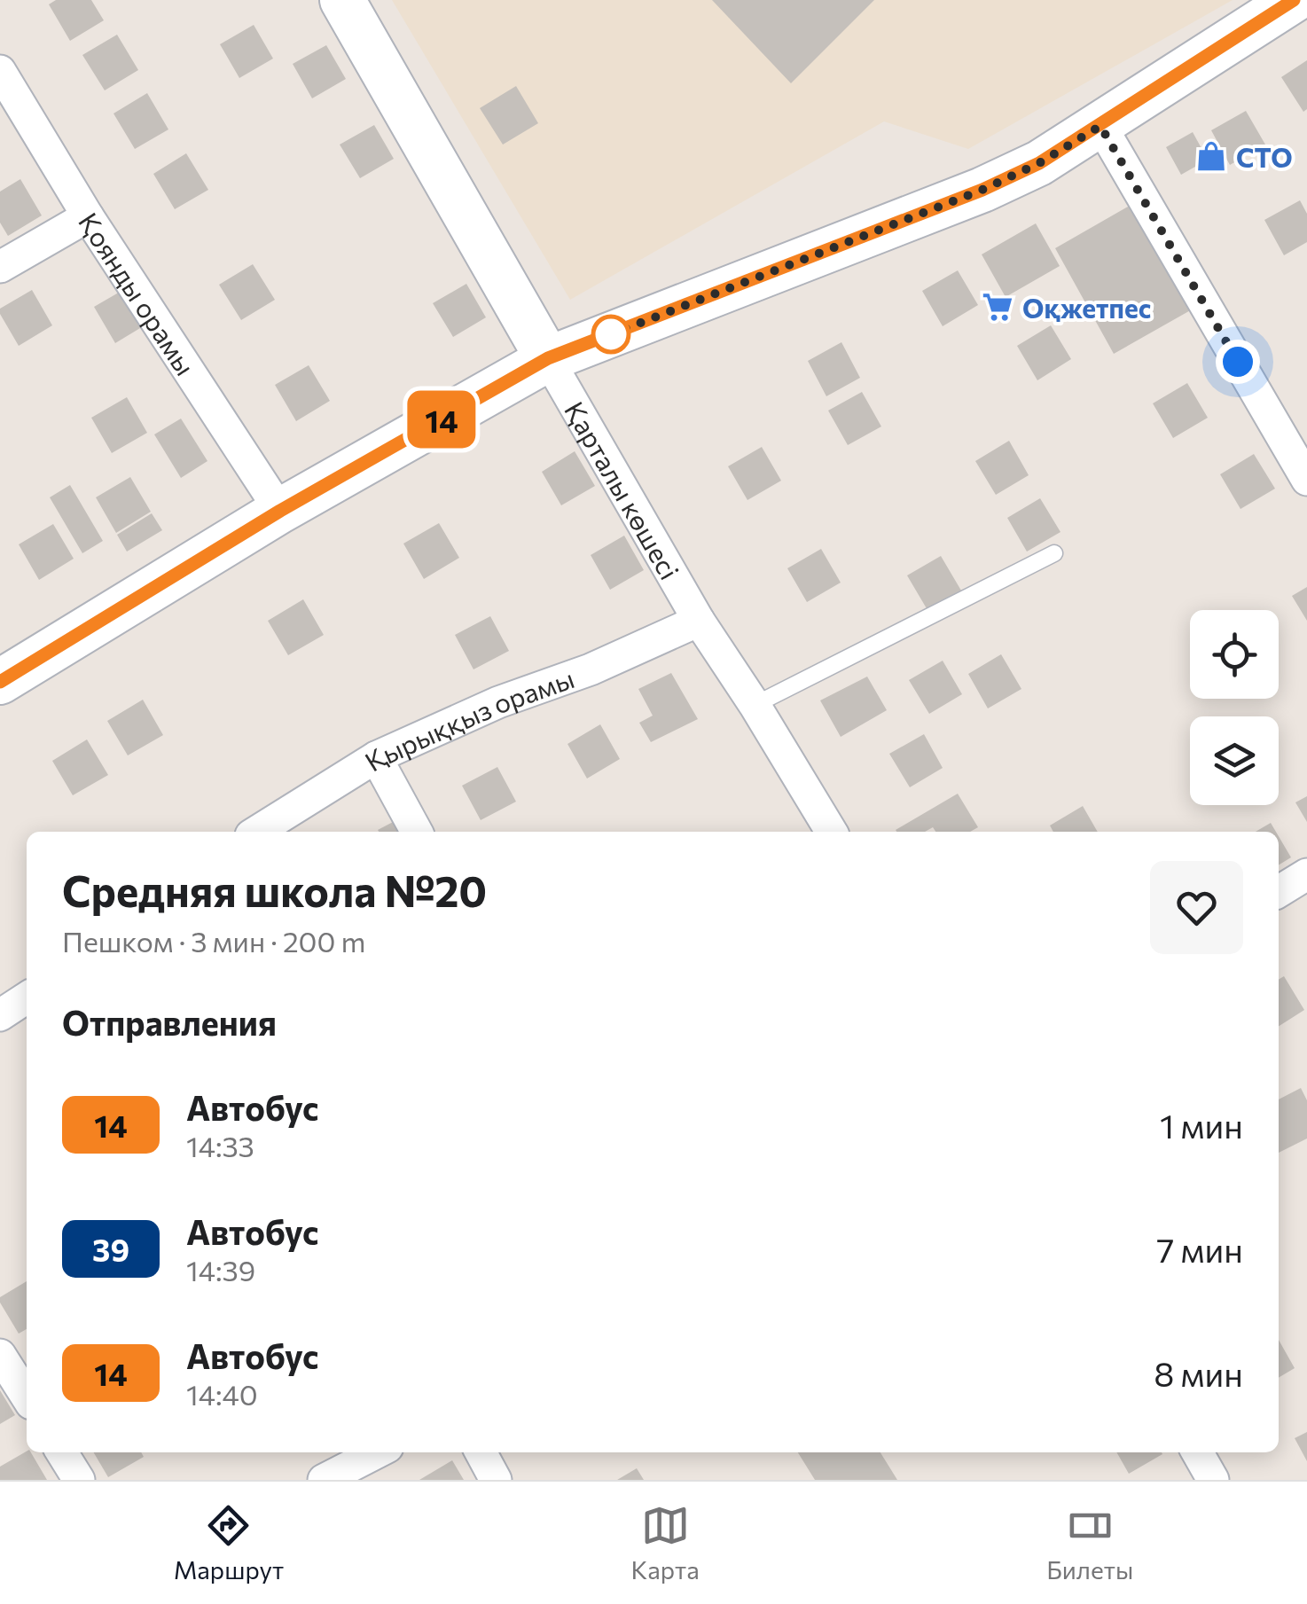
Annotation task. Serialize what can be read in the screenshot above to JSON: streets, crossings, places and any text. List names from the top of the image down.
{
  "streets": {
    "street": ["Қоянды орамы", "Қарталы көшесі", "Қырыққыз орамы"]
  },
  "crossings": [
    ["Қарталы көшесі", "Қырыққыз орамы"]
  ],
  "places": {
    "shop": ["СТО"],
    "supermarket": ["Оқжетпес"]
  },
  "lines": ["bus line 14"],
  "page": {
    "on_map": "14",
    "heading": [
      ["Средняя школа №20", "Пешком · 3 мин · 200 m"],
      "Отправления"
    ],
    "list": [
      {
        "mark": "14",
        "name": "Автобус",
        "note": "14:33",
        "value": "1 мин"
      },
      {
        "mark": "39",
        "name": "Автобус",
        "note": "14:39",
        "value": "7 мин"
      },
      {
        "mark": "14",
        "name": "Автобус",
        "note": "14:40",
        "value": "8 мин"
      }
    ],
    "tabs": ["Маршрут", "Карта", "Билеты"]
  }
}
